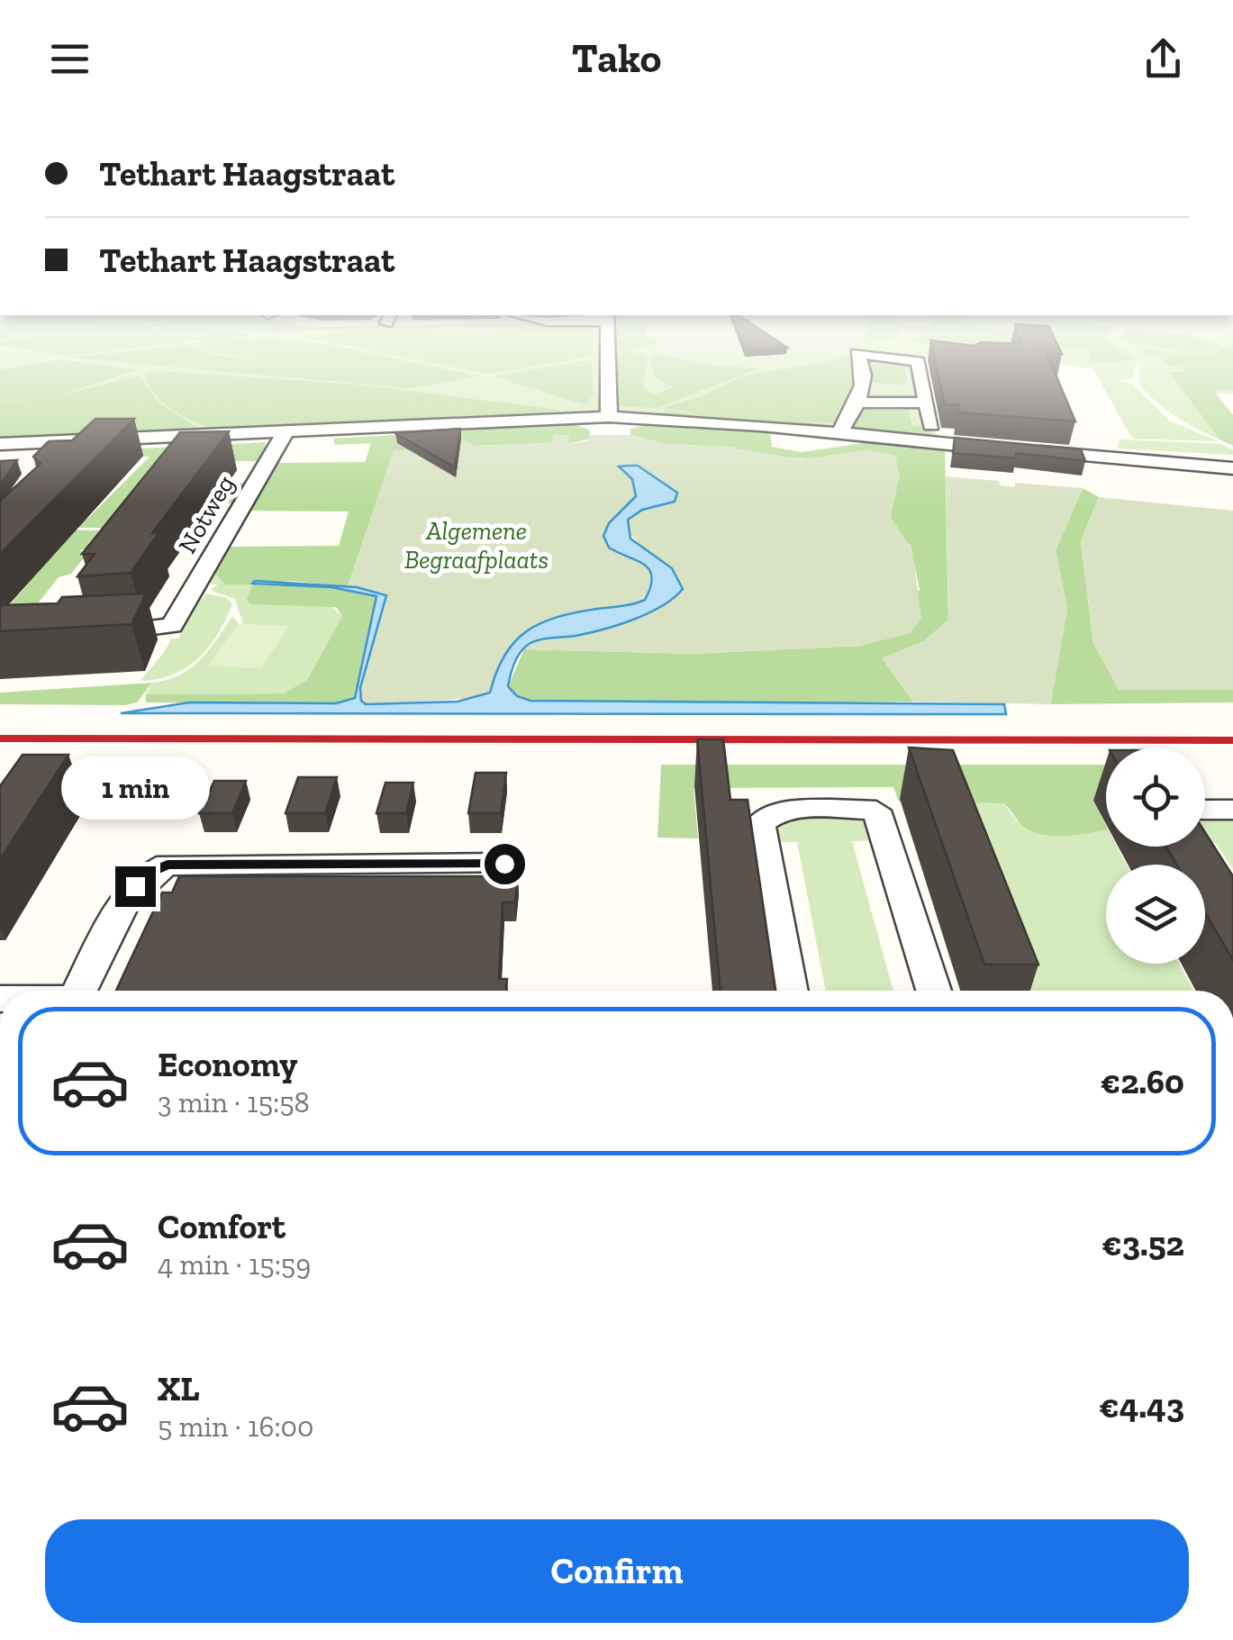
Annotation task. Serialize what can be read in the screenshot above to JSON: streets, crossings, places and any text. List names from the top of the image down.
{
  "streets": {
    "street": ["Notweg"]
  },
  "parks": ["Algemene Begraafplaats"],
  "page": {
    "header": "Tako",
    "banner": ["Tethart Haagstraat", "Tethart Haagstraat"],
    "bubble": "1 min",
    "list": [
      {
        "name": "Economy",
        "note": "3 min · 15:58",
        "value": "€2.60"
      },
      {
        "name": "Comfort",
        "note": "4 min · 15:59",
        "value": "€3.52"
      },
      {
        "name": "XL",
        "note": "5 min · 16:00",
        "value": "€4.43"
      }
    ],
    "buttons": "Confirm"
  }
}
